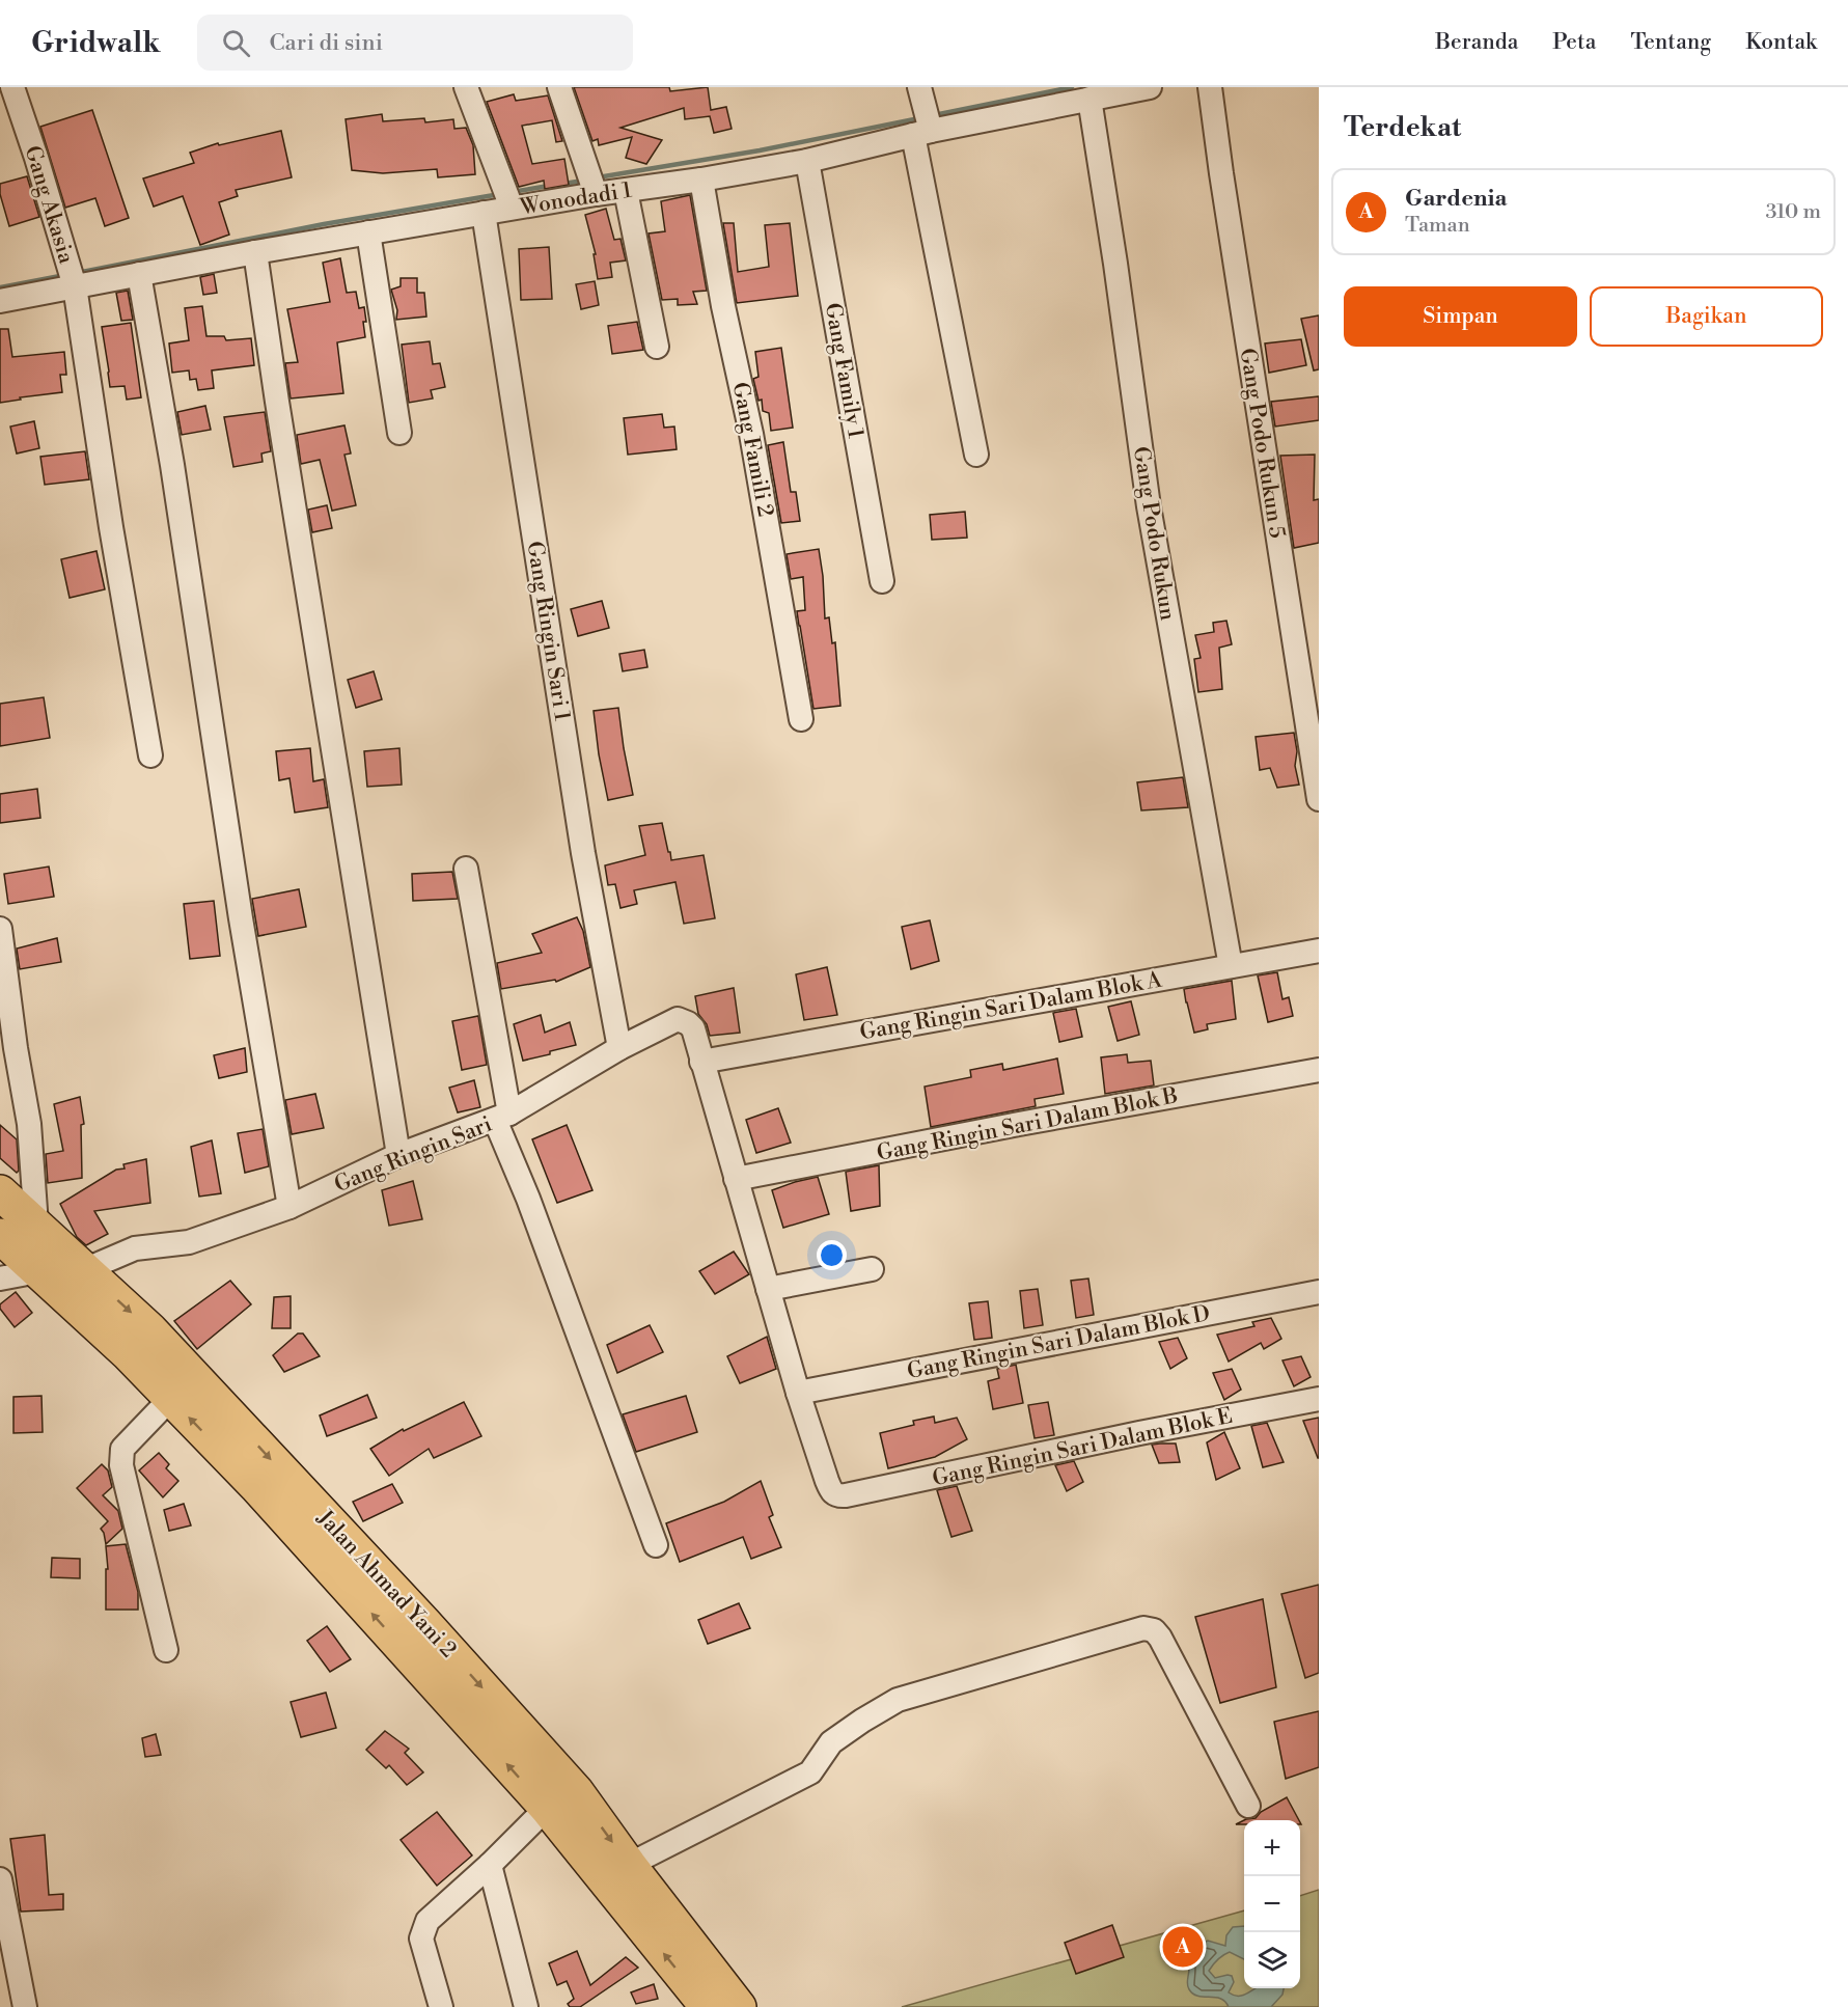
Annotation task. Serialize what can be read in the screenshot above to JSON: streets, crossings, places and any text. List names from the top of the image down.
{
  "streets": {
    "highway": ["Jalan Ahmad Yani 2"],
    "street": [
      "Wonodadi 1",
      "Gang Akasia",
      "Gang Family 1",
      "Gang Podo Rukun 5",
      "Gang Famili 2",
      "Gang Podo Rukun",
      "Gang Ringin Sari 1",
      "Gang Ringin Sari Dalam Blok A",
      "Gang Ringin Sari Dalam Blok B",
      "Gang Ringin Sari",
      "Gang Ringin Sari Dalam Blok D",
      "Gang Ringin Sari Dalam Blok E"
    ]
  },
  "crossings": [
    ["Wonodadi 1", "Gang Akasia"],
    ["Wonodadi 1", "Gang Family 1"],
    ["Wonodadi 1", "Gang Famili 2"],
    ["Wonodadi 1", "Gang Podo Rukun"],
    ["Wonodadi 1", "Gang Ringin Sari 1"],
    ["Gang Podo Rukun", "Gang Ringin Sari Dalam Blok A"],
    ["Gang Ringin Sari 1", "Gang Ringin Sari"],
    ["Gang Ringin Sari Dalam Blok A", "Gang Ringin Sari"],
    ["Gang Ringin Sari", "Jalan Ahmad Yani 2"],
    ["Gang Ringin Sari Dalam Blok D", "Gang Ringin Sari Dalam Blok E"]
  ],
  "page": {
    "header": "Gridwalk",
    "search": "Cari di sini",
    "nav": [
      "Beranda",
      "Peta",
      "Tentang",
      "Kontak"
    ],
    "heading": "Terdekat",
    "list": [
      {
        "mark": "A",
        "name": "Gardenia",
        "note": "Taman",
        "value": "310 m"
      }
    ],
    "buttons": ["Simpan", "Bagikan"],
    "map_buttons": ["+", "−"],
    "pins": "A"
  }
}
